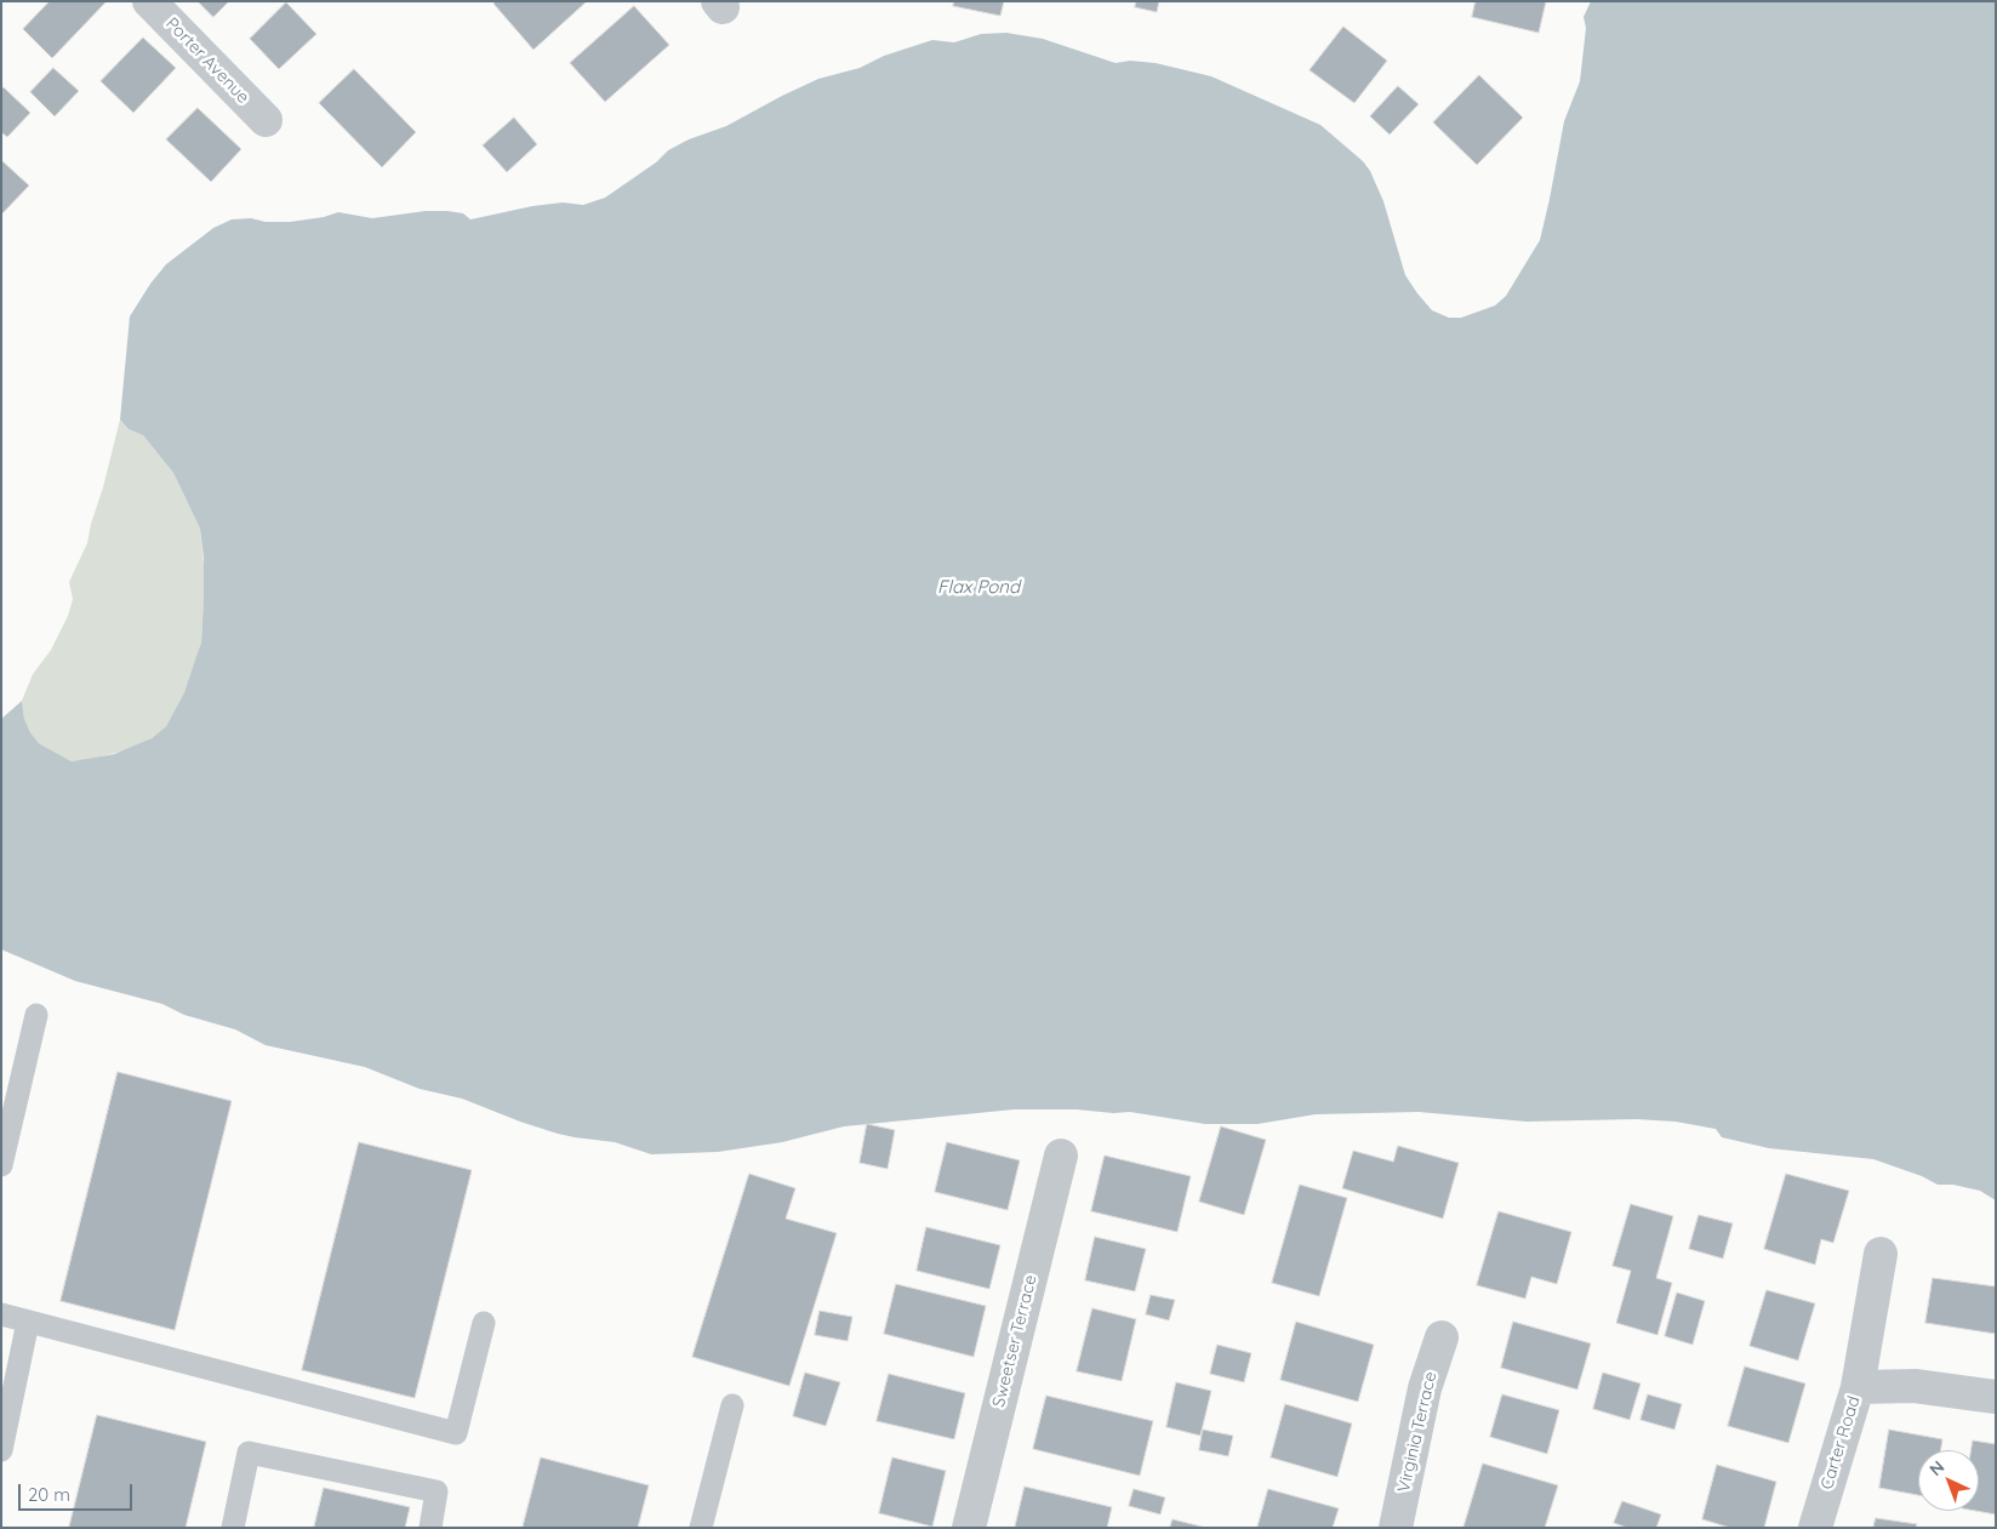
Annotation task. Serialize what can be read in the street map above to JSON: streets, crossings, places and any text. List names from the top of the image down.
{
  "streets": {
    "street": [
      "Porter Avenue",
      "Sweetser Terrace",
      "Virginia Terrace",
      "Carter Road"
    ]
  },
  "water": ["Flax Pond"],
  "scale_bar": "20 m",
  "north": "top left"
}
